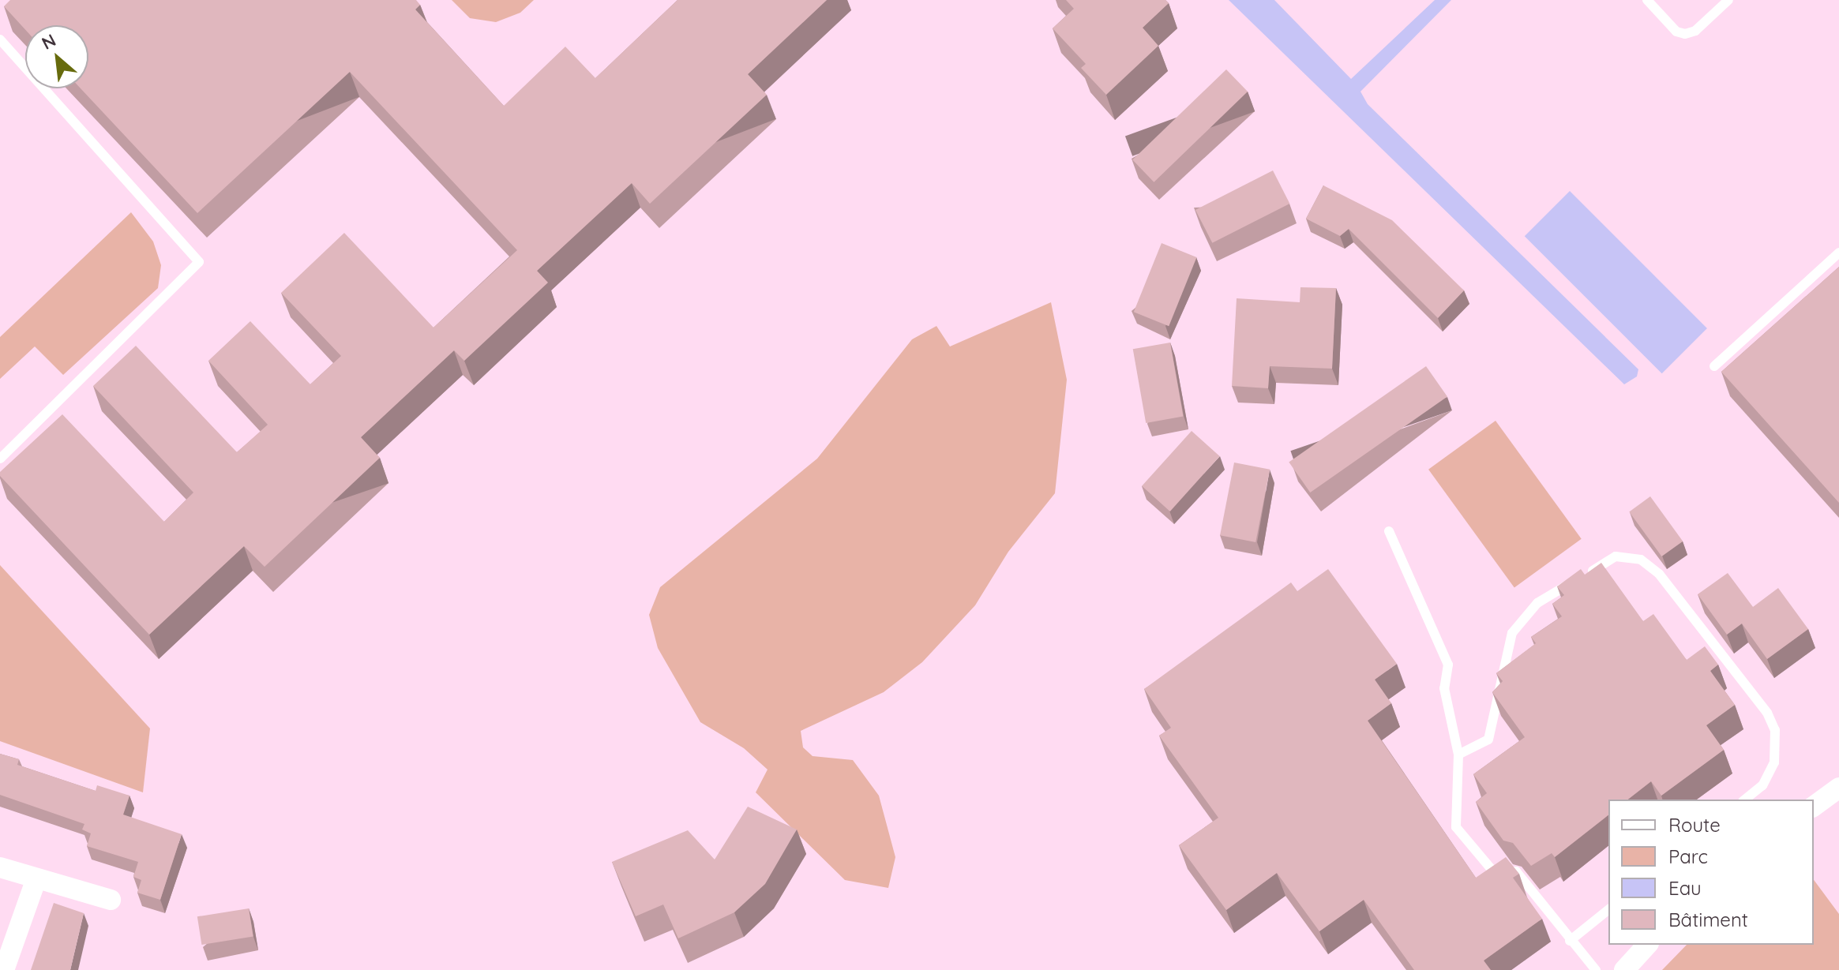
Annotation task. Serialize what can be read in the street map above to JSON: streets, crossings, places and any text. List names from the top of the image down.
{
  "legend": [
    "Route",
    "Parc",
    "Eau",
    "Bâtiment"
  ],
  "north": "top left"
}
